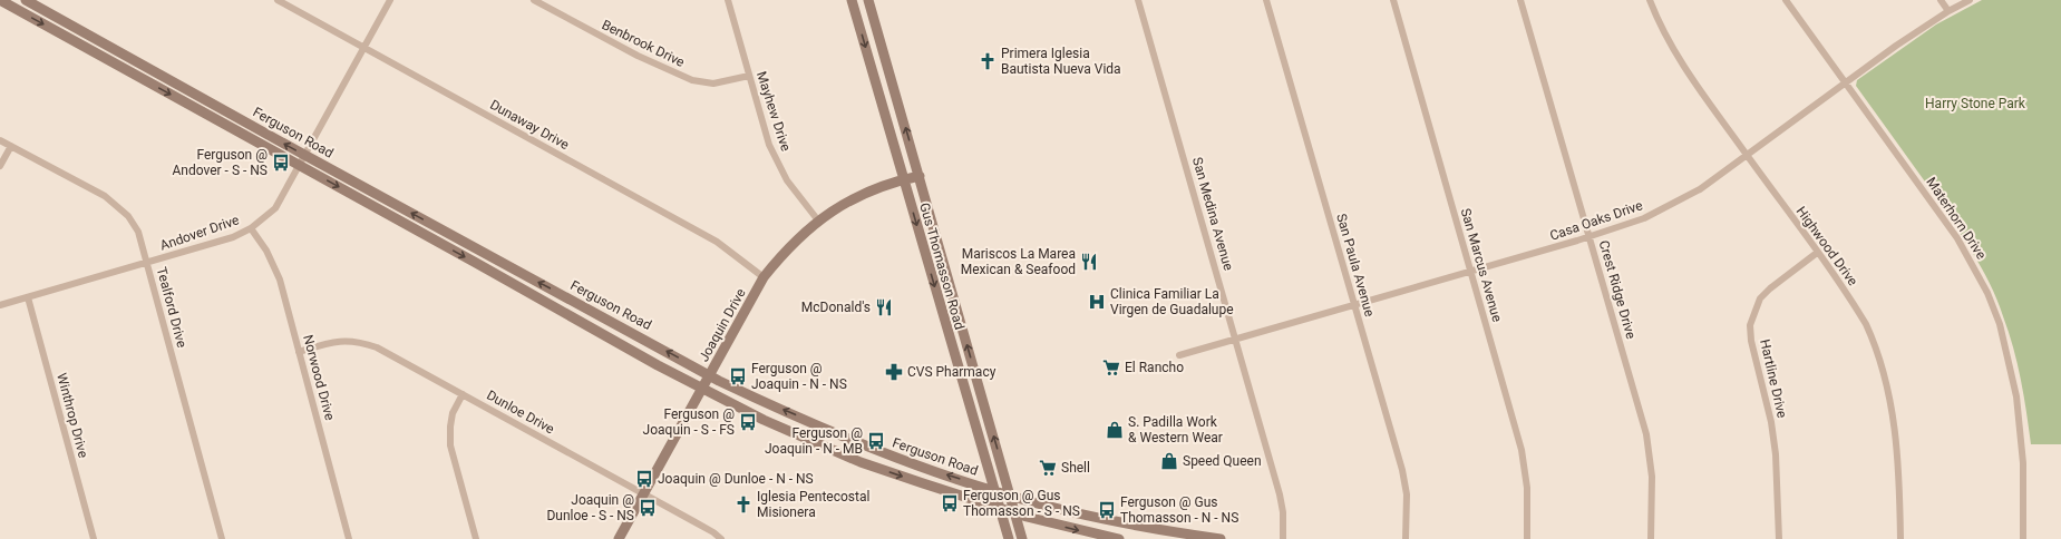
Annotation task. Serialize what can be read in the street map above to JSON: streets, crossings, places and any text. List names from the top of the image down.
{
  "streets": {
    "main road": ["Ferguson Road", "Gus Thomasson Road", "Joaquin Drive"],
    "street": [
      "Benbrook Drive",
      "Mayhew Drive",
      "Dunaway Drive",
      "San Medina Avenue",
      "Materhorn Drive",
      "Casa Oaks Drive",
      "Andover Drive",
      "Highwood Drive",
      "San Paula Avenue",
      "San Marcus Avenue",
      "Crest Ridge Drive",
      "Tealford Drive",
      "Norwood Drive",
      "Hartline Drive",
      "Dunloe Drive",
      "Winthrop Drive"
    ]
  },
  "crossings": [
    ["Benbrook Drive", "Mayhew Drive"],
    ["Mayhew Drive", "Joaquin Drive"],
    ["Dunaway Drive", "Andover Drive"],
    ["Dunaway Drive", "Joaquin Drive"],
    ["Ferguson Road", "Andover Drive"],
    ["Ferguson Road", "Gus Thomasson Road"],
    ["Ferguson Road", "Joaquin Drive"],
    ["San Medina Avenue", "Casa Oaks Drive"],
    ["Materhorn Drive", "Casa Oaks Drive"],
    ["Casa Oaks Drive", "Highwood Drive"],
    ["Casa Oaks Drive", "San Paula Avenue"],
    ["Casa Oaks Drive", "San Marcus Avenue"],
    ["Casa Oaks Drive", "Crest Ridge Drive"],
    ["Andover Drive", "Tealford Drive"],
    ["Andover Drive", "Norwood Drive"],
    ["Andover Drive", "Winthrop Drive"],
    ["Highwood Drive", "Hartline Drive"],
    ["Gus Thomasson Road", "Joaquin Drive"],
    ["Joaquin Drive", "Dunloe Drive"],
    ["Norwood Drive", "Dunloe Drive"]
  ],
  "parks": ["Harry Stone Park"],
  "places": {
    "church": ["Primera Iglesia Bautista Nueva Vida", "Iglesia Pentecostal Misionera"],
    "bus stop": [
      "Ferguson @ Andover - S - NS",
      "Ferguson @ Joaquin - N - NS",
      "Ferguson @ Joaquin - S - FS",
      "Ferguson @ Joaquin - N - MB",
      "Joaquin @ Dunloe - N - NS",
      "Ferguson @ Gus Thomasson - S - NS",
      "Joaquin @ Dunloe - S - NS",
      "Ferguson @ Gus Thomasson - N - NS"
    ],
    "restaurant": ["Mariscos La Marea Mexican & Seafood", "McDonald's"],
    "hospital": ["Clinica Familiar La Virgen de Guadalupe"],
    "supermarket": ["El Rancho", "Shell"],
    "pharmacy": ["CVS Pharmacy"],
    "shop": ["S. Padilla Work & Western Wear", "Speed Queen"]
  }
}
